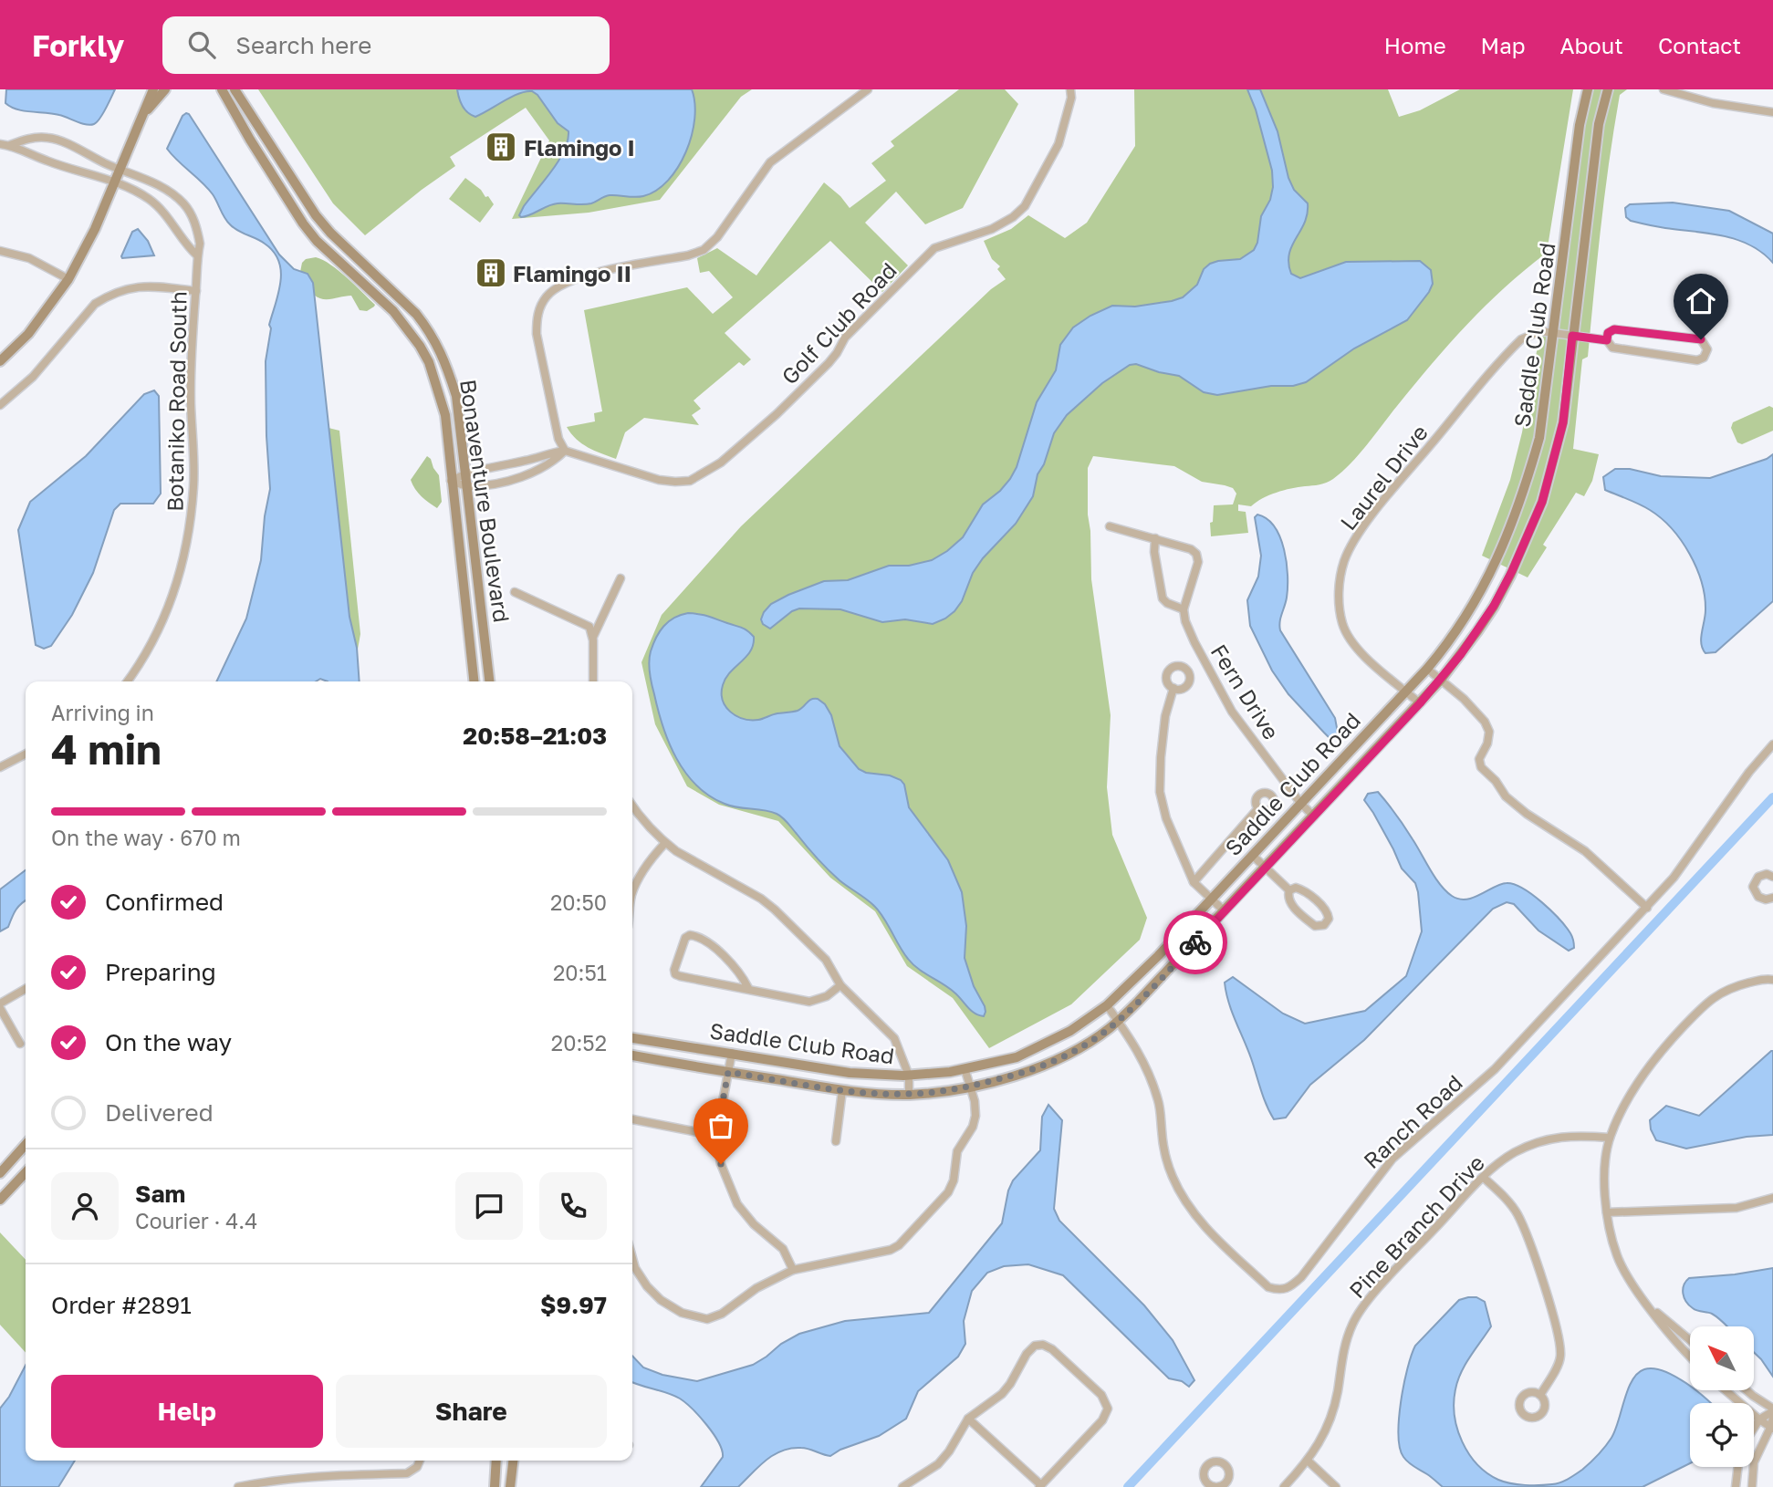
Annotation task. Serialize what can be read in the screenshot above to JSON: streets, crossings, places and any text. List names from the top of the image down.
{
  "streets": {
    "street": [
      "Golf Club Road",
      "Saddle Club Road",
      "Botaniko Road South",
      "Laurel Drive",
      "Bonaventure Boulevard",
      "Fern Drive",
      "Ranch Road",
      "Pine Branch Drive"
    ]
  },
  "crossings": [
    ["Saddle Club Road", "Laurel Drive"],
    ["Saddle Club Road", "Fern Drive"],
    ["Saddle Club Road", "Ranch Road"]
  ],
  "places": {
    "building": ["Flamingo I", "Flamingo II"]
  },
  "north": "top left",
  "page": {
    "header": "Forkly",
    "search": "Search here",
    "nav": [
      "Home",
      "Map",
      "About",
      "Contact"
    ],
    "heading": ["4 min", "Arriving in", "20:58–21:03"],
    "panel": [
      "Sam",
      "Courier · 4.4",
      "Order #2891",
      "$9.97"
    ],
    "bar": "On the way · 670 m",
    "list": [
      ["Confirmed", "20:50"],
      ["Preparing", "20:51"],
      ["On the way", "20:52"],
      "Delivered"
    ],
    "buttons": ["Help", "Share"]
  }
}
